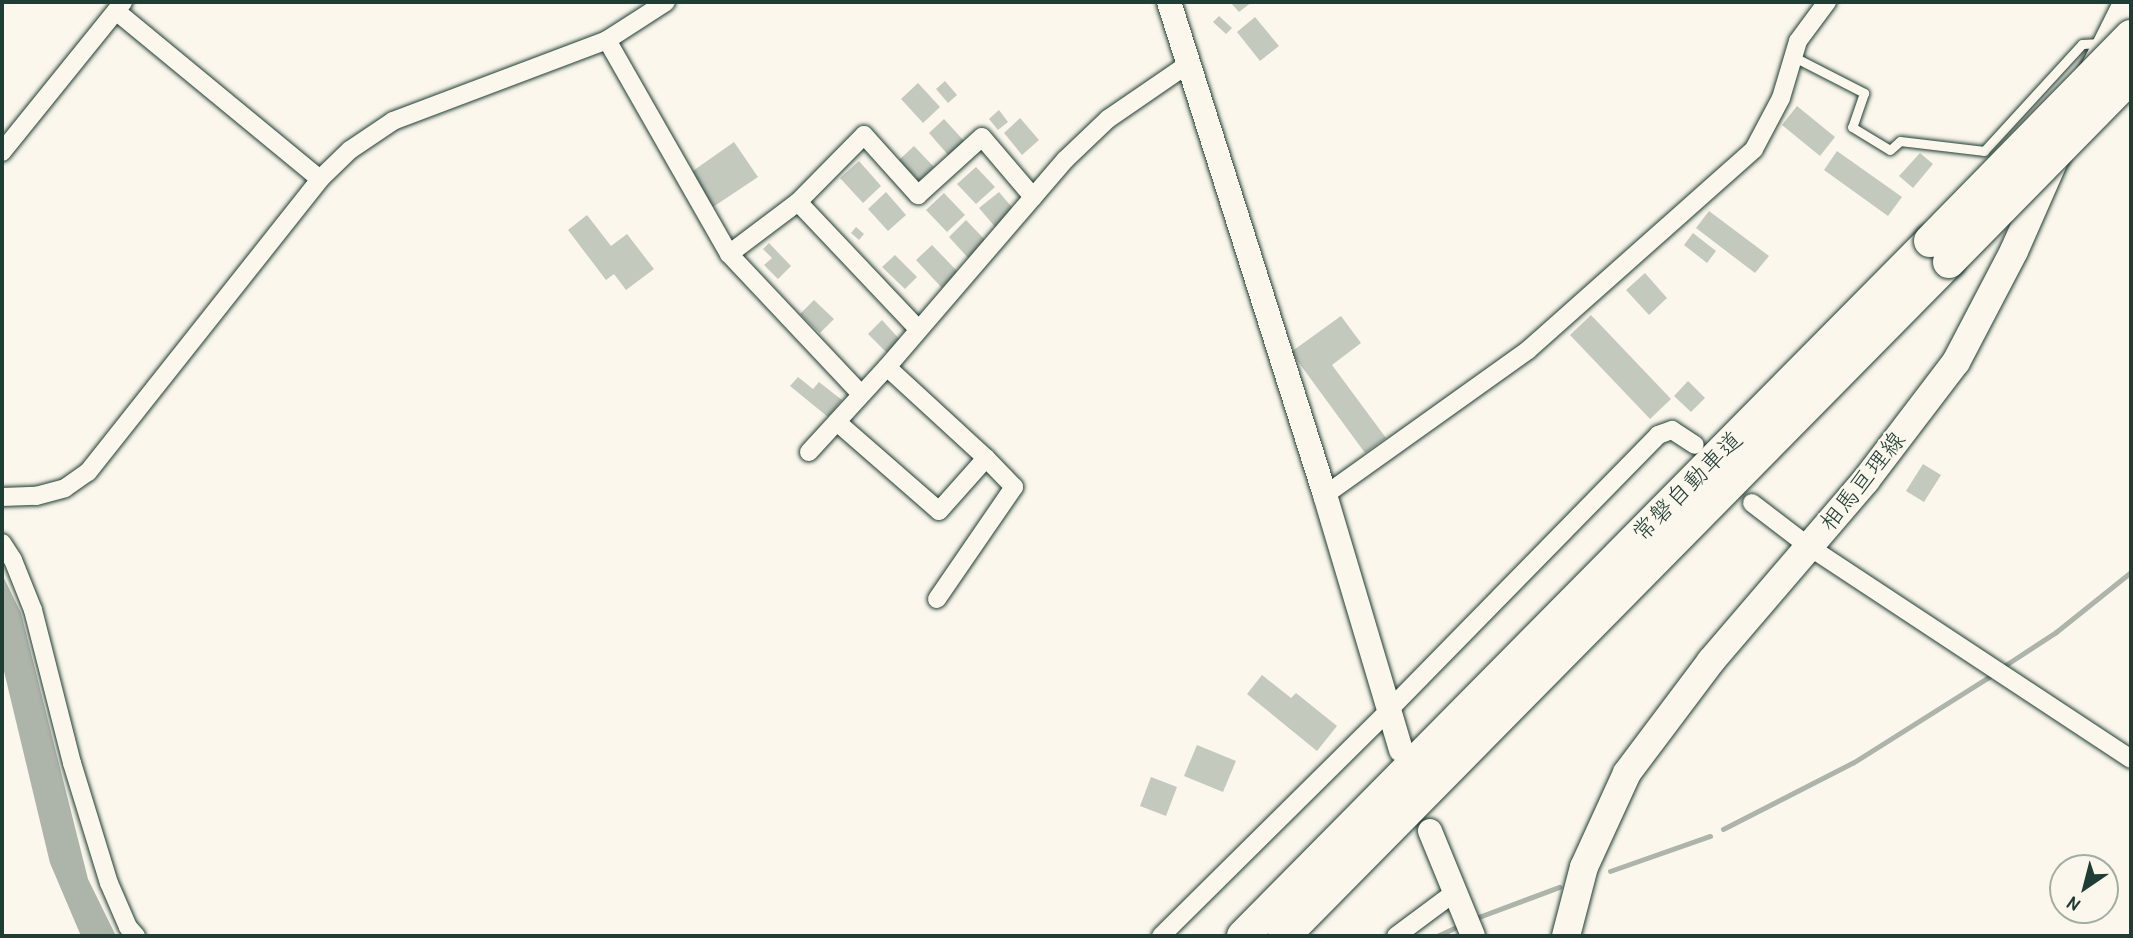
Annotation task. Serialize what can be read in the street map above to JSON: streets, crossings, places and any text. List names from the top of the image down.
{
  "streets": {
    "highway": ["常磐自動車道"],
    "main road": ["相馬亘理線"]
  },
  "crossings": [
    ["相馬亘理線", "常磐自動車道"]
  ],
  "north": "bottom left"
}
